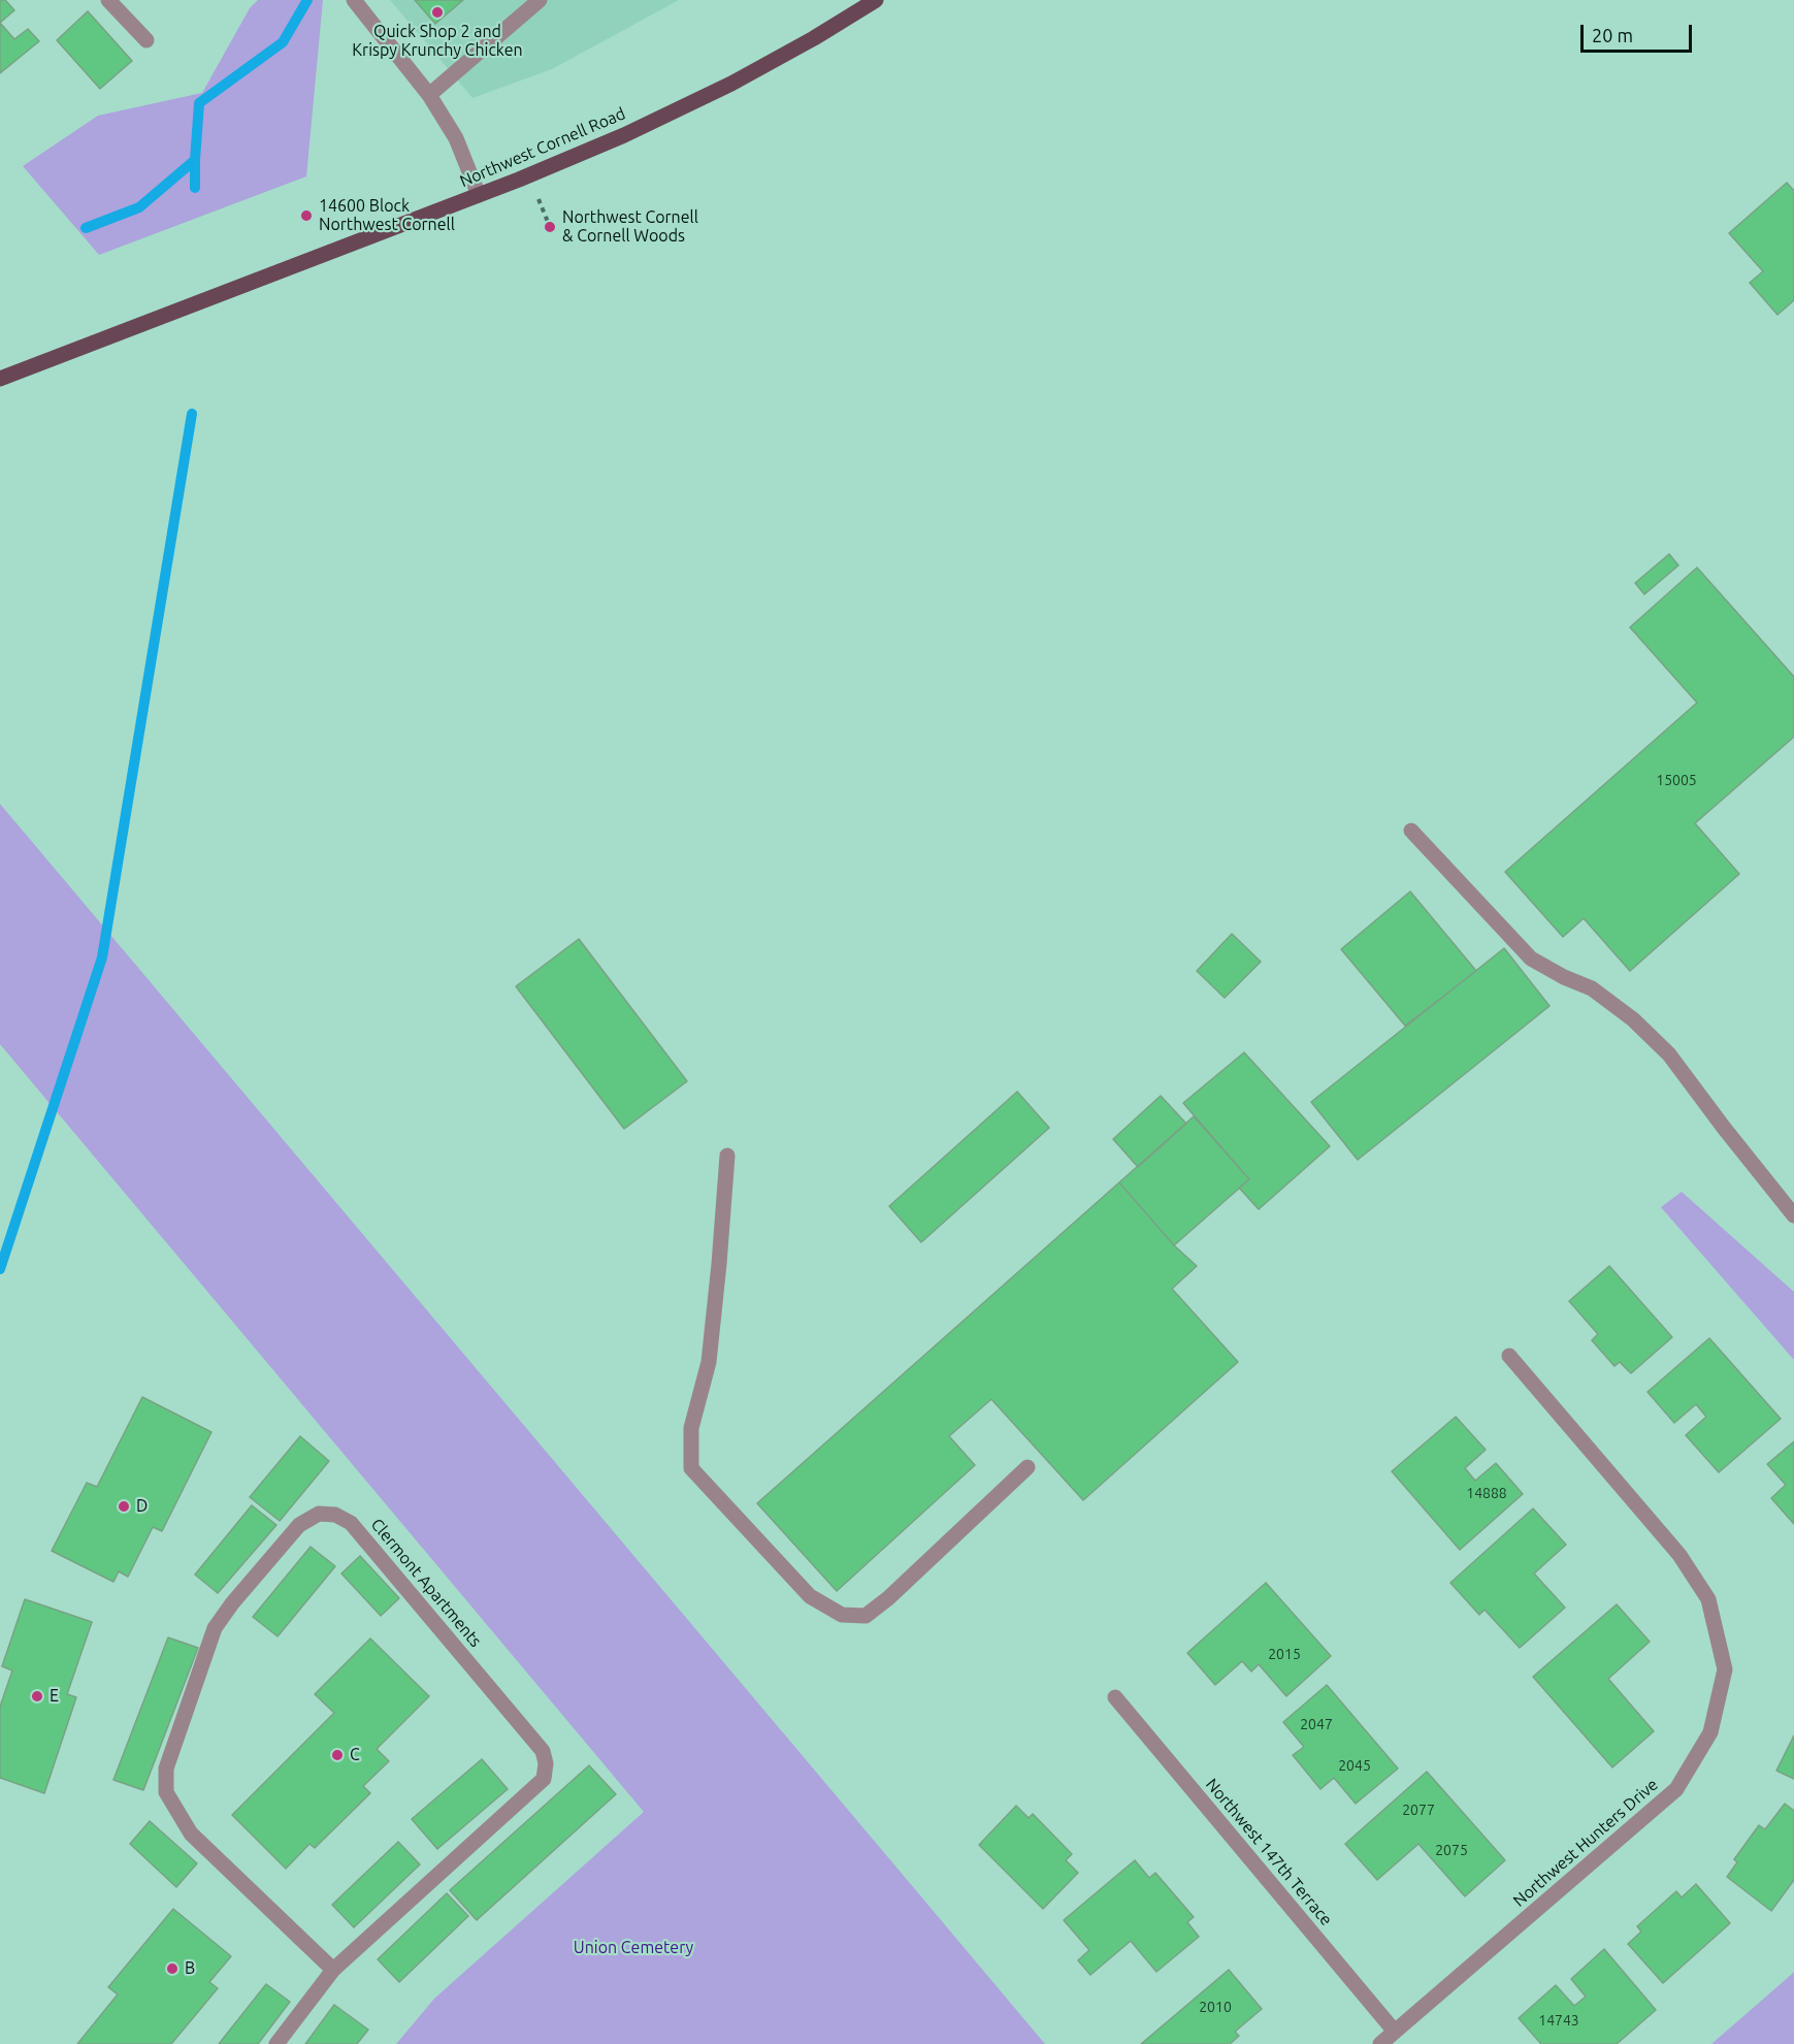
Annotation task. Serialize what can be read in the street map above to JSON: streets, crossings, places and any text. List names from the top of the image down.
{
  "streets": {
    "main road": ["Northwest Cornell Road"],
    "street": ["Clermont Apartments", "Northwest Hunters Drive", "Northwest 147th Terrace"]
  },
  "crossings": [
    ["Northwest Hunters Drive", "Northwest 147th Terrace"]
  ],
  "parks": ["Union Cemetery"],
  "places": [
    "Quick Shop 2 and Krispy Krunchy Chicken",
    "14600 Block Northwest Cornell",
    "Northwest Cornell & Cornell Woods",
    "D",
    "E",
    "C",
    "B"
  ],
  "house_numbers": [
    "15005",
    "14888",
    "2015",
    "2047",
    "2045",
    "2077",
    "2075",
    "2010",
    "14743"
  ],
  "scale_bar": "20 m"
}
